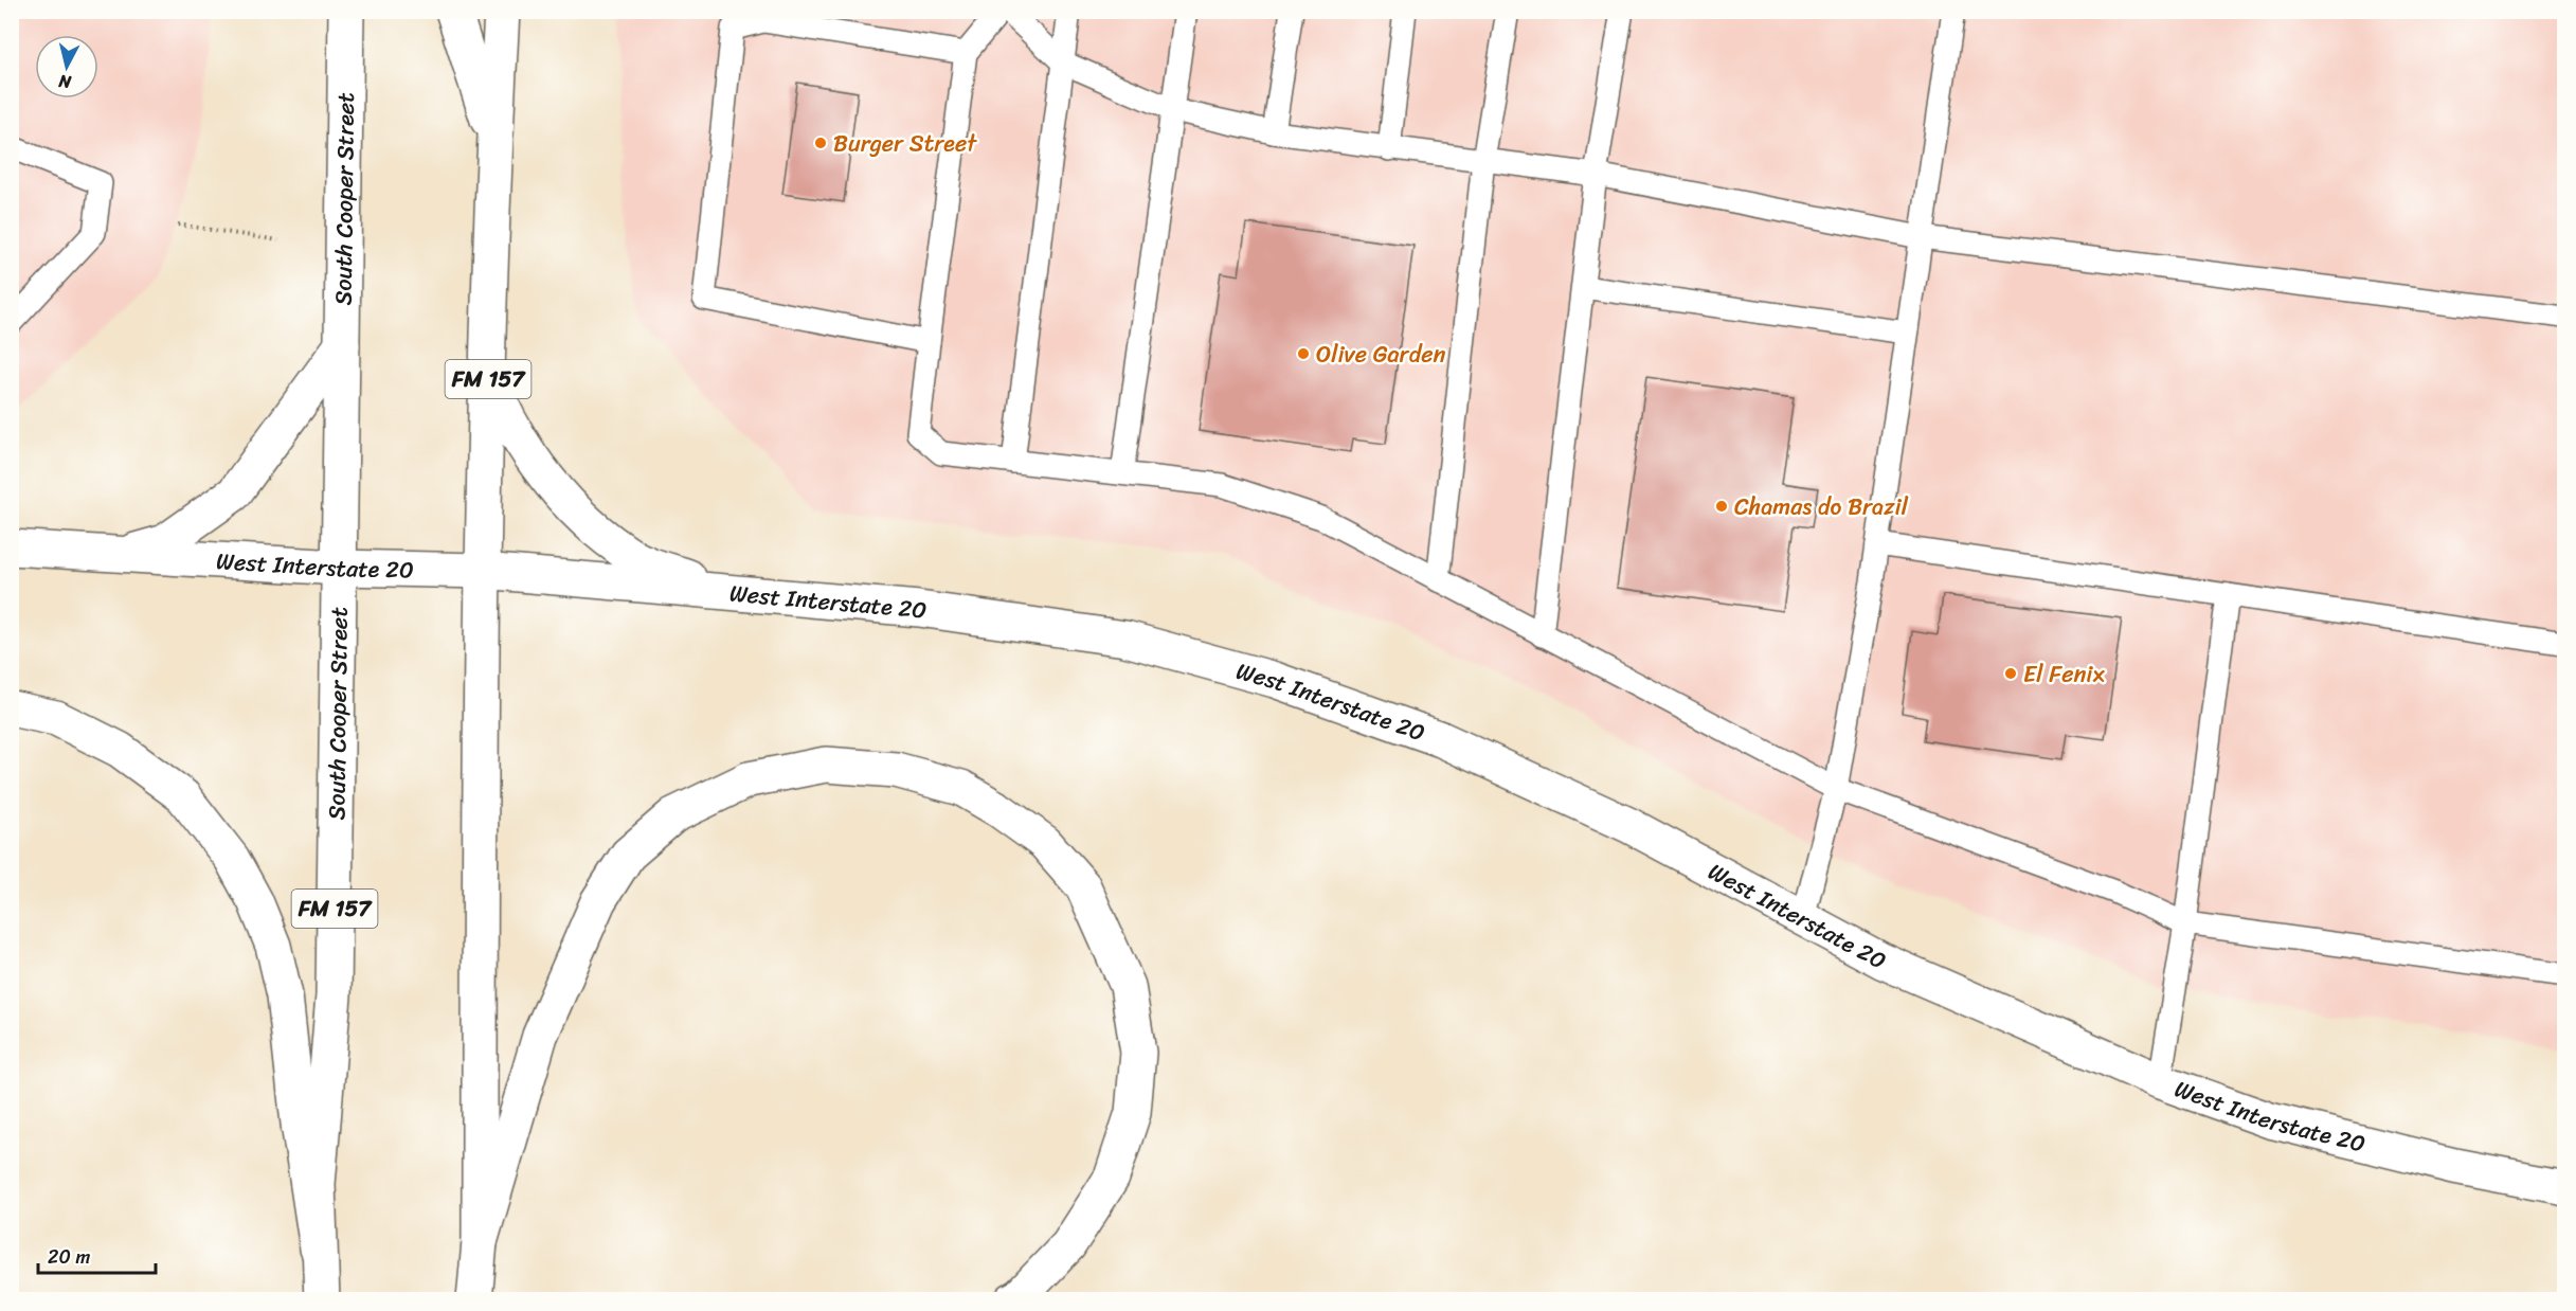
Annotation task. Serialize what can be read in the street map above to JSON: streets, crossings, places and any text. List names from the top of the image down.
{
  "streets": {
    "main road": ["South Cooper Street", "FM 157", "West Interstate 20"]
  },
  "crossings": [
    ["South Cooper Street", "West Interstate 20"],
    ["FM 157", "West Interstate 20"]
  ],
  "places": [
    "Burger Street",
    "Olive Garden",
    "Chamas do Brazil",
    "El Fenix"
  ],
  "scale_bar": "20 m",
  "north": "bottom"
}
